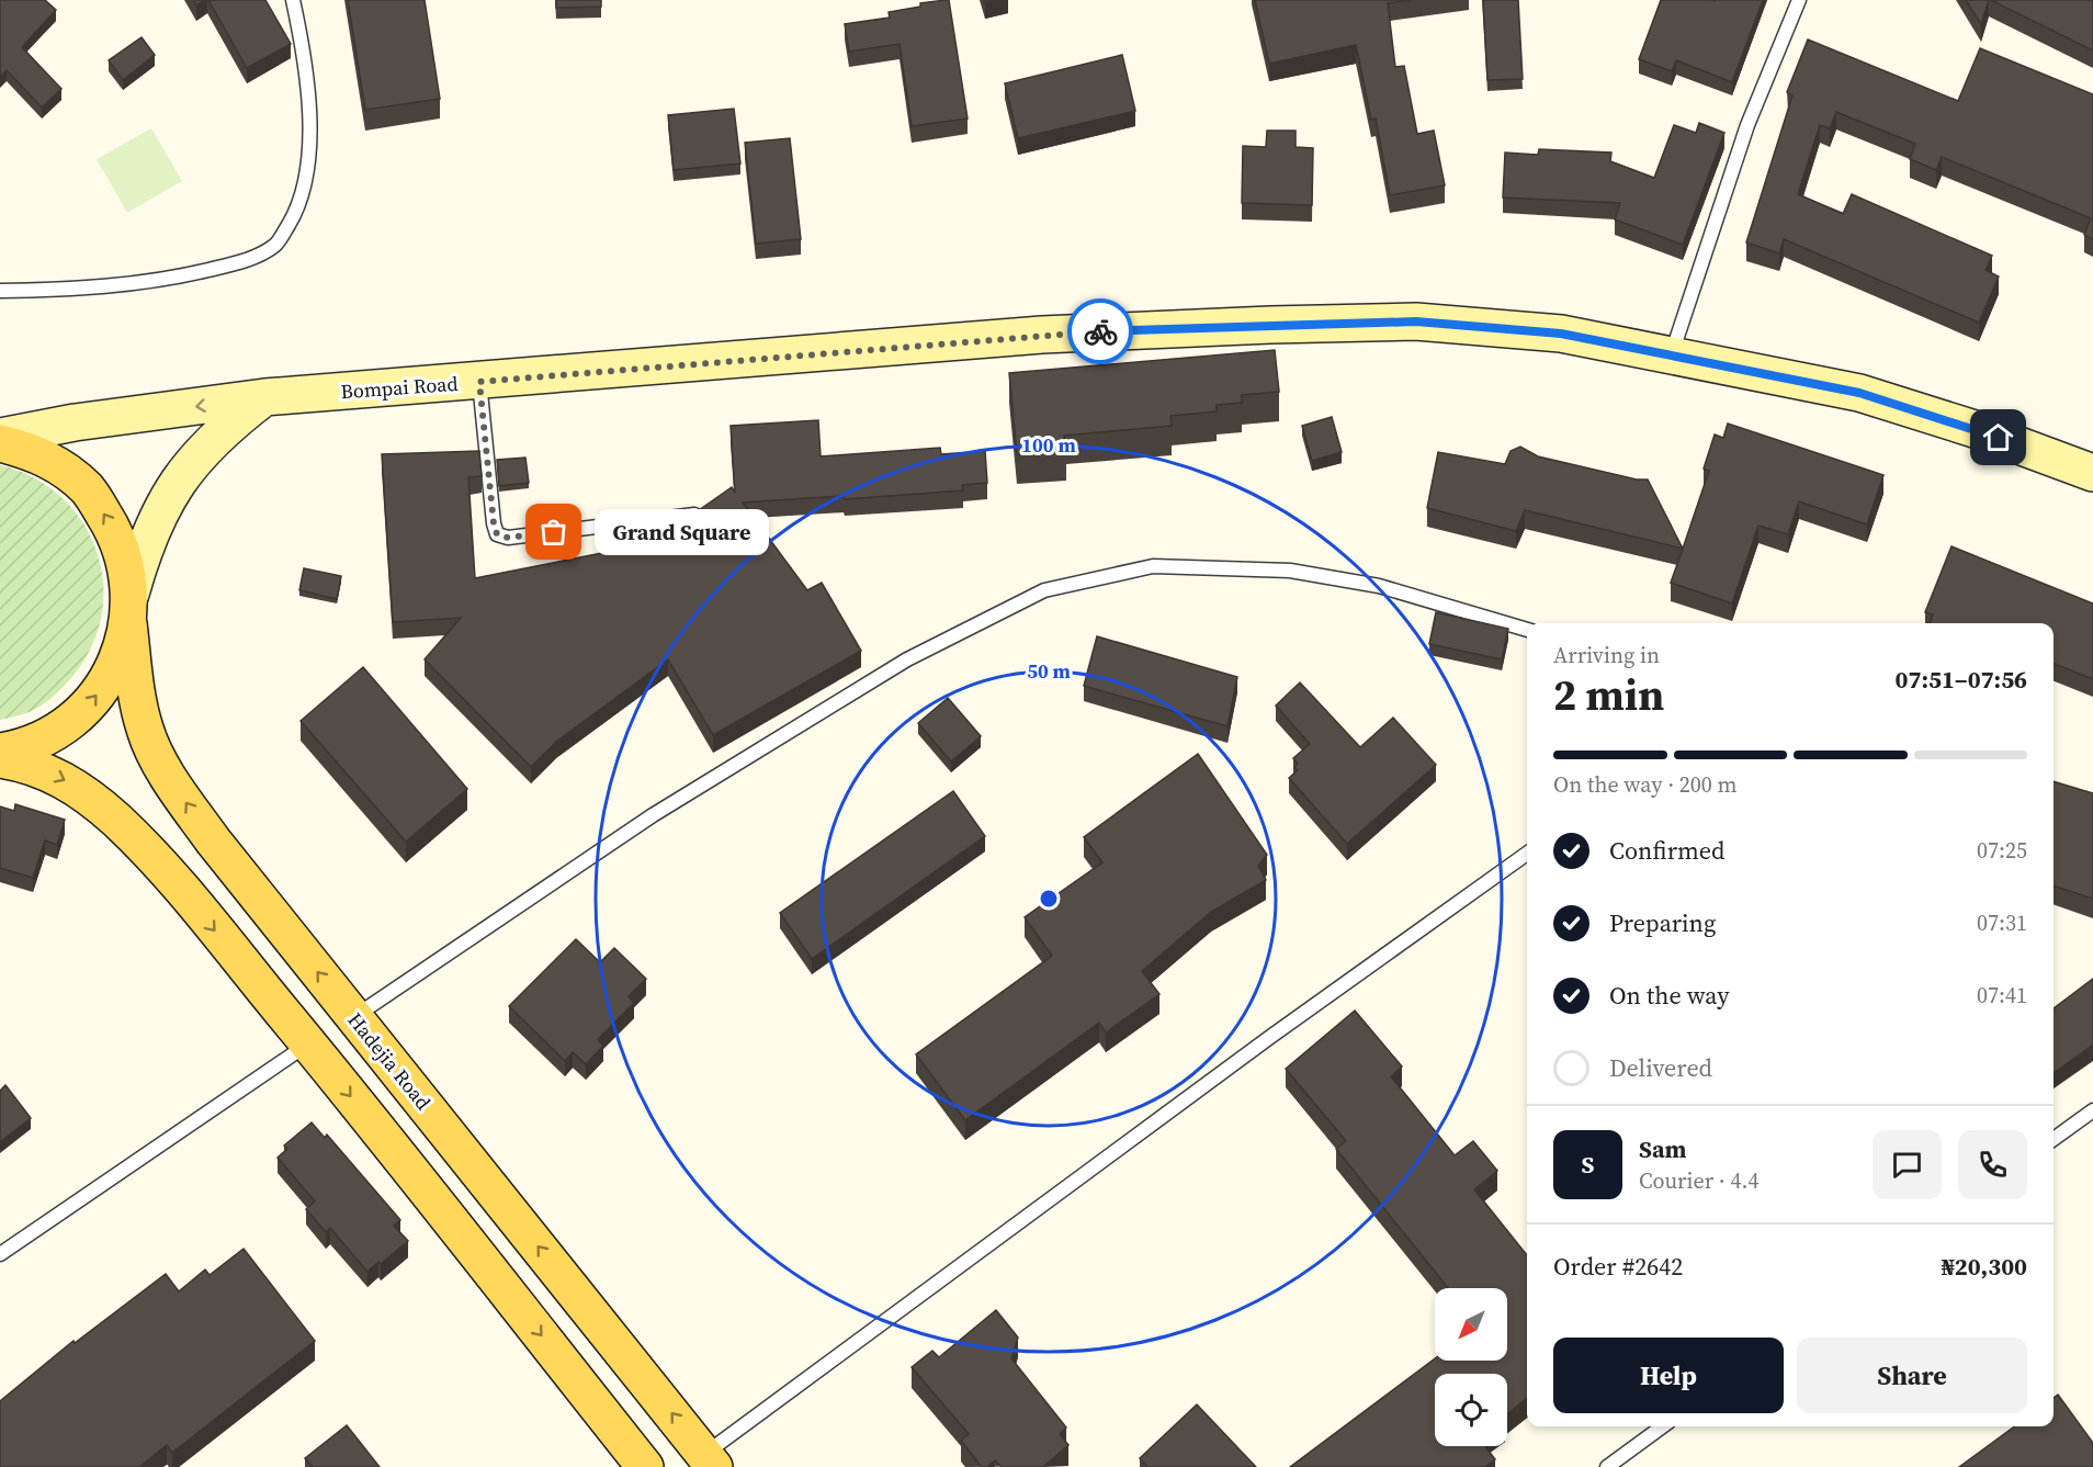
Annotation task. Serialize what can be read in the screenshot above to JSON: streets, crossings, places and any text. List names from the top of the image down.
{
  "streets": {
    "main road": ["Bompai Road", "Hadejia Road"]
  },
  "places": ["Grand Square"],
  "north": "bottom left",
  "page": {
    "bubble": "Grand Square",
    "heading": ["2 min", "Arriving in", "07:51–07:56"],
    "panel": [
      "Sam",
      "Courier · 4.4",
      "Order #2642",
      "₦20,300"
    ],
    "bar": "On the way · 200 m",
    "list": [
      ["Confirmed", "07:25"],
      ["Preparing", "07:31"],
      ["On the way", "07:41"],
      "Delivered"
    ],
    "round": "S",
    "buttons": ["Help", "Share"]
  },
  "rings": ["100 m", "50 m"]
}
